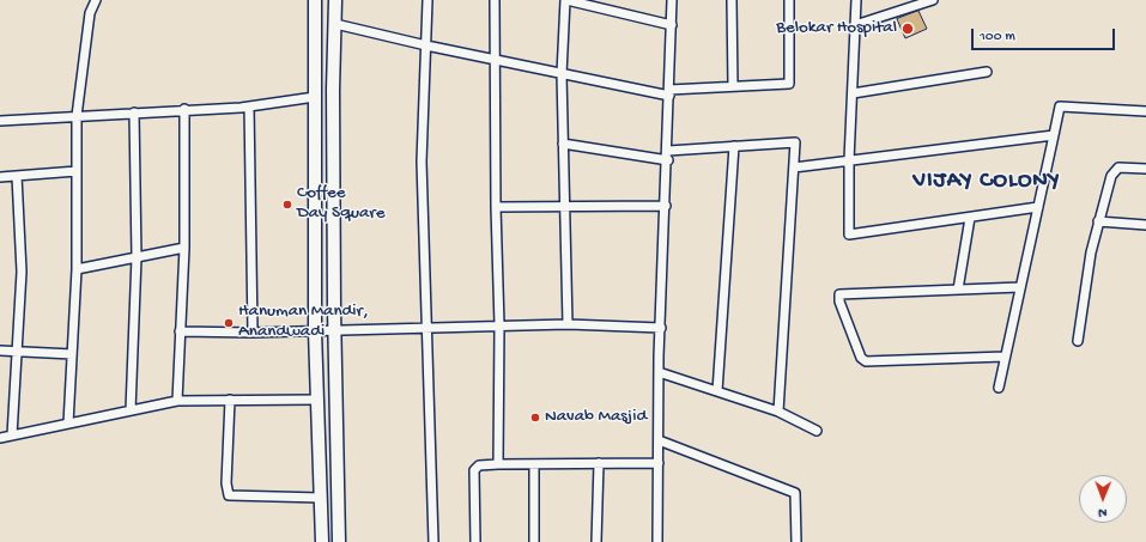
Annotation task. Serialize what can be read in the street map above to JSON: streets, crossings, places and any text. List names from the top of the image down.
{
  "districts": ["VIJAY COLONY"],
  "places": [
    "Belokar Hospital",
    "Coffee Day Square",
    "Hanuman Mandir, Anandwadi",
    "Navab Masjid"
  ],
  "scale_bar": "100 m",
  "north": "bottom"
}
